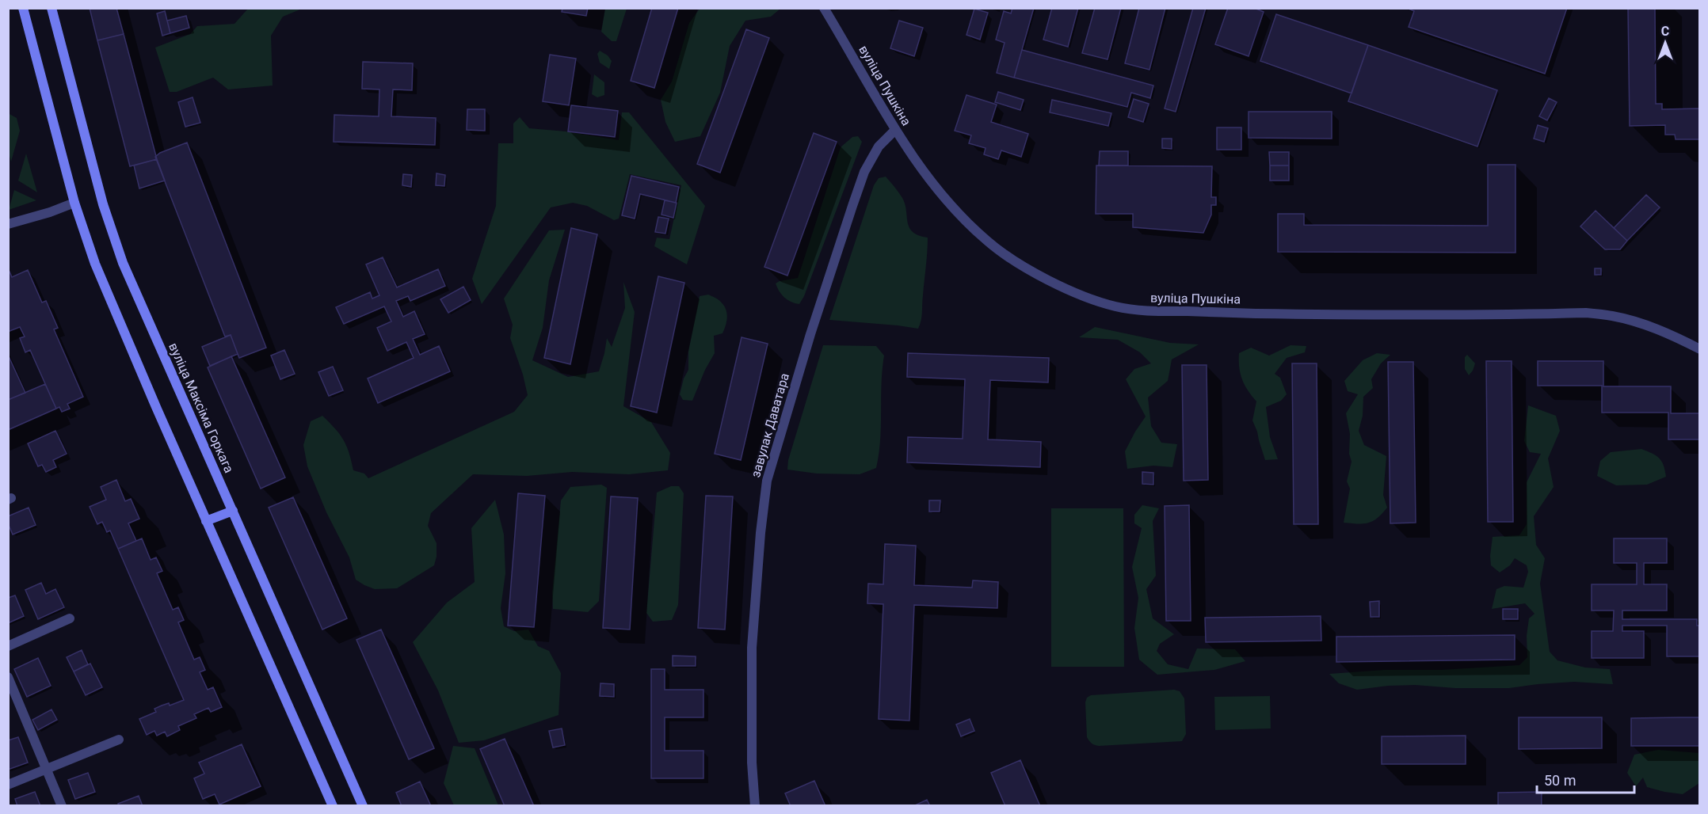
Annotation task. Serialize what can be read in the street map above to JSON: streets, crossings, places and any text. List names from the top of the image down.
{
  "streets": {
    "main road": ["вуліца Максіма Горкага"],
    "street": ["вуліца Пушкіна", "завулак Даватара"]
  },
  "crossings": [
    ["вуліца Пушкіна", "завулак Даватара"]
  ],
  "scale_bar": "50 m",
  "north": "top"
}
